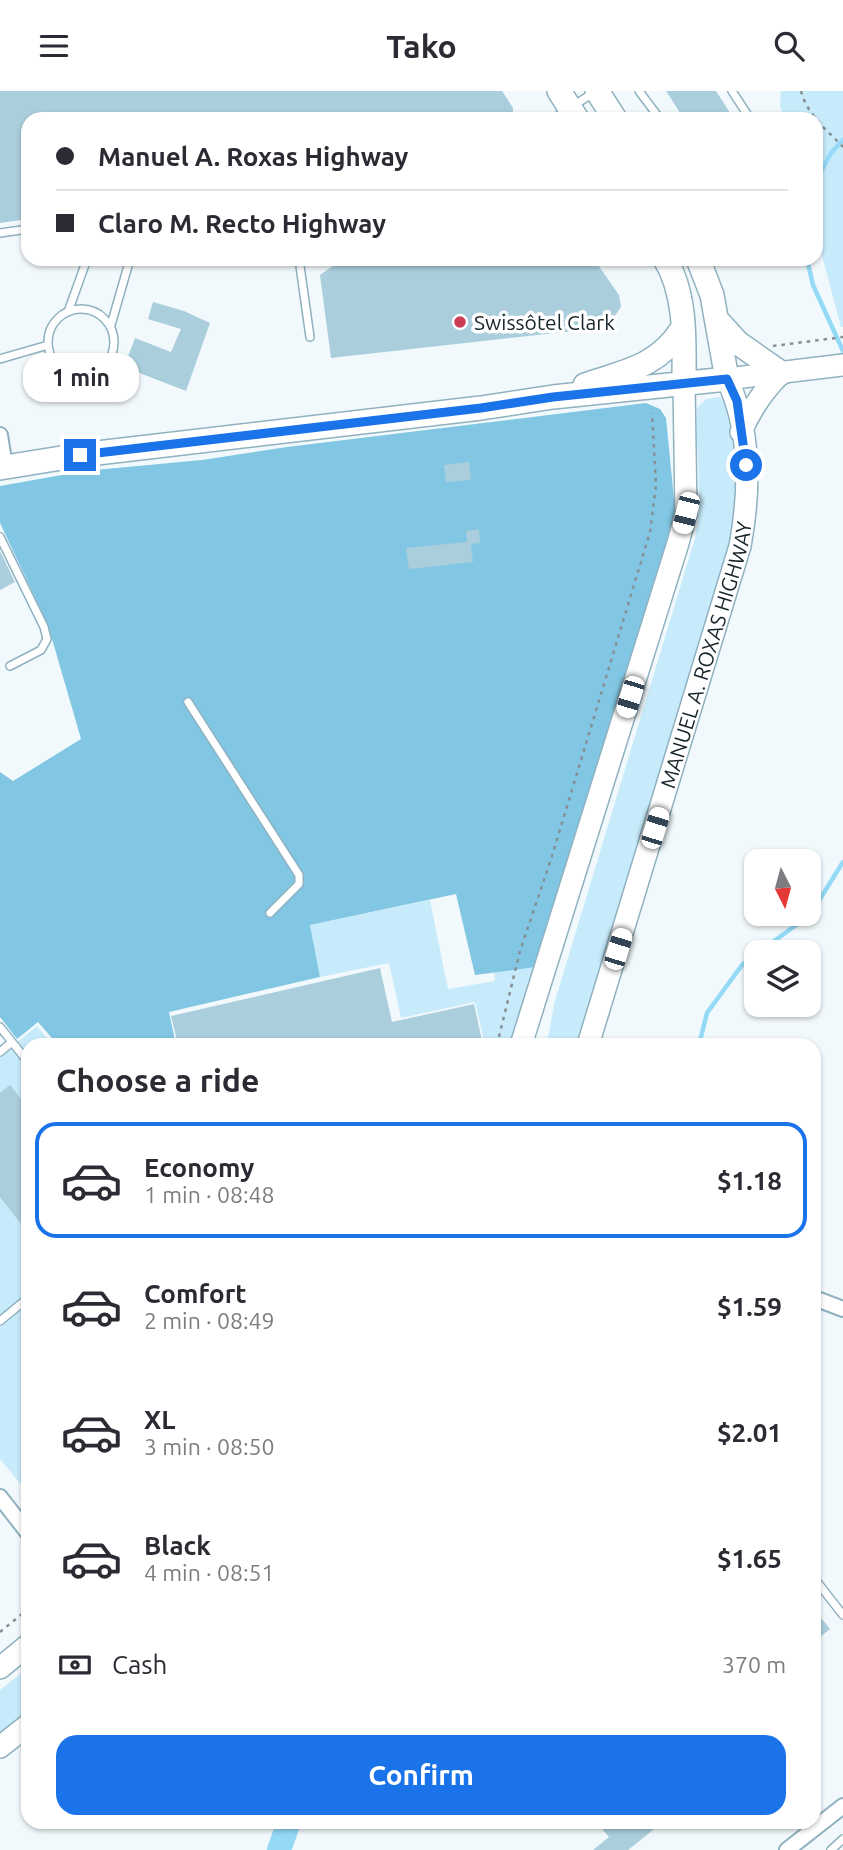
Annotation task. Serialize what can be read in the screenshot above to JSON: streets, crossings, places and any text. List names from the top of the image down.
{
  "streets": {
    "main road": ["MANUEL A. ROXAS HIGHWAY"]
  },
  "places": ["Swissôtel Clark"],
  "north": "bottom",
  "page": {
    "header": "Tako",
    "banner": ["Manuel A. Roxas Highway", "Claro M. Recto Highway"],
    "bubble": "1 min",
    "heading": "Choose a ride",
    "list": [
      {
        "name": "Economy",
        "note": "1 min · 08:48",
        "value": "$1.18"
      },
      {
        "name": "Comfort",
        "note": "2 min · 08:49",
        "value": "$1.59"
      },
      {
        "name": "XL",
        "note": "3 min · 08:50",
        "value": "$2.01"
      },
      {
        "name": "Black",
        "note": "4 min · 08:51",
        "value": "$1.65"
      }
    ],
    "pay": ["Cash", "370 m"],
    "buttons": "Confirm"
  }
}
